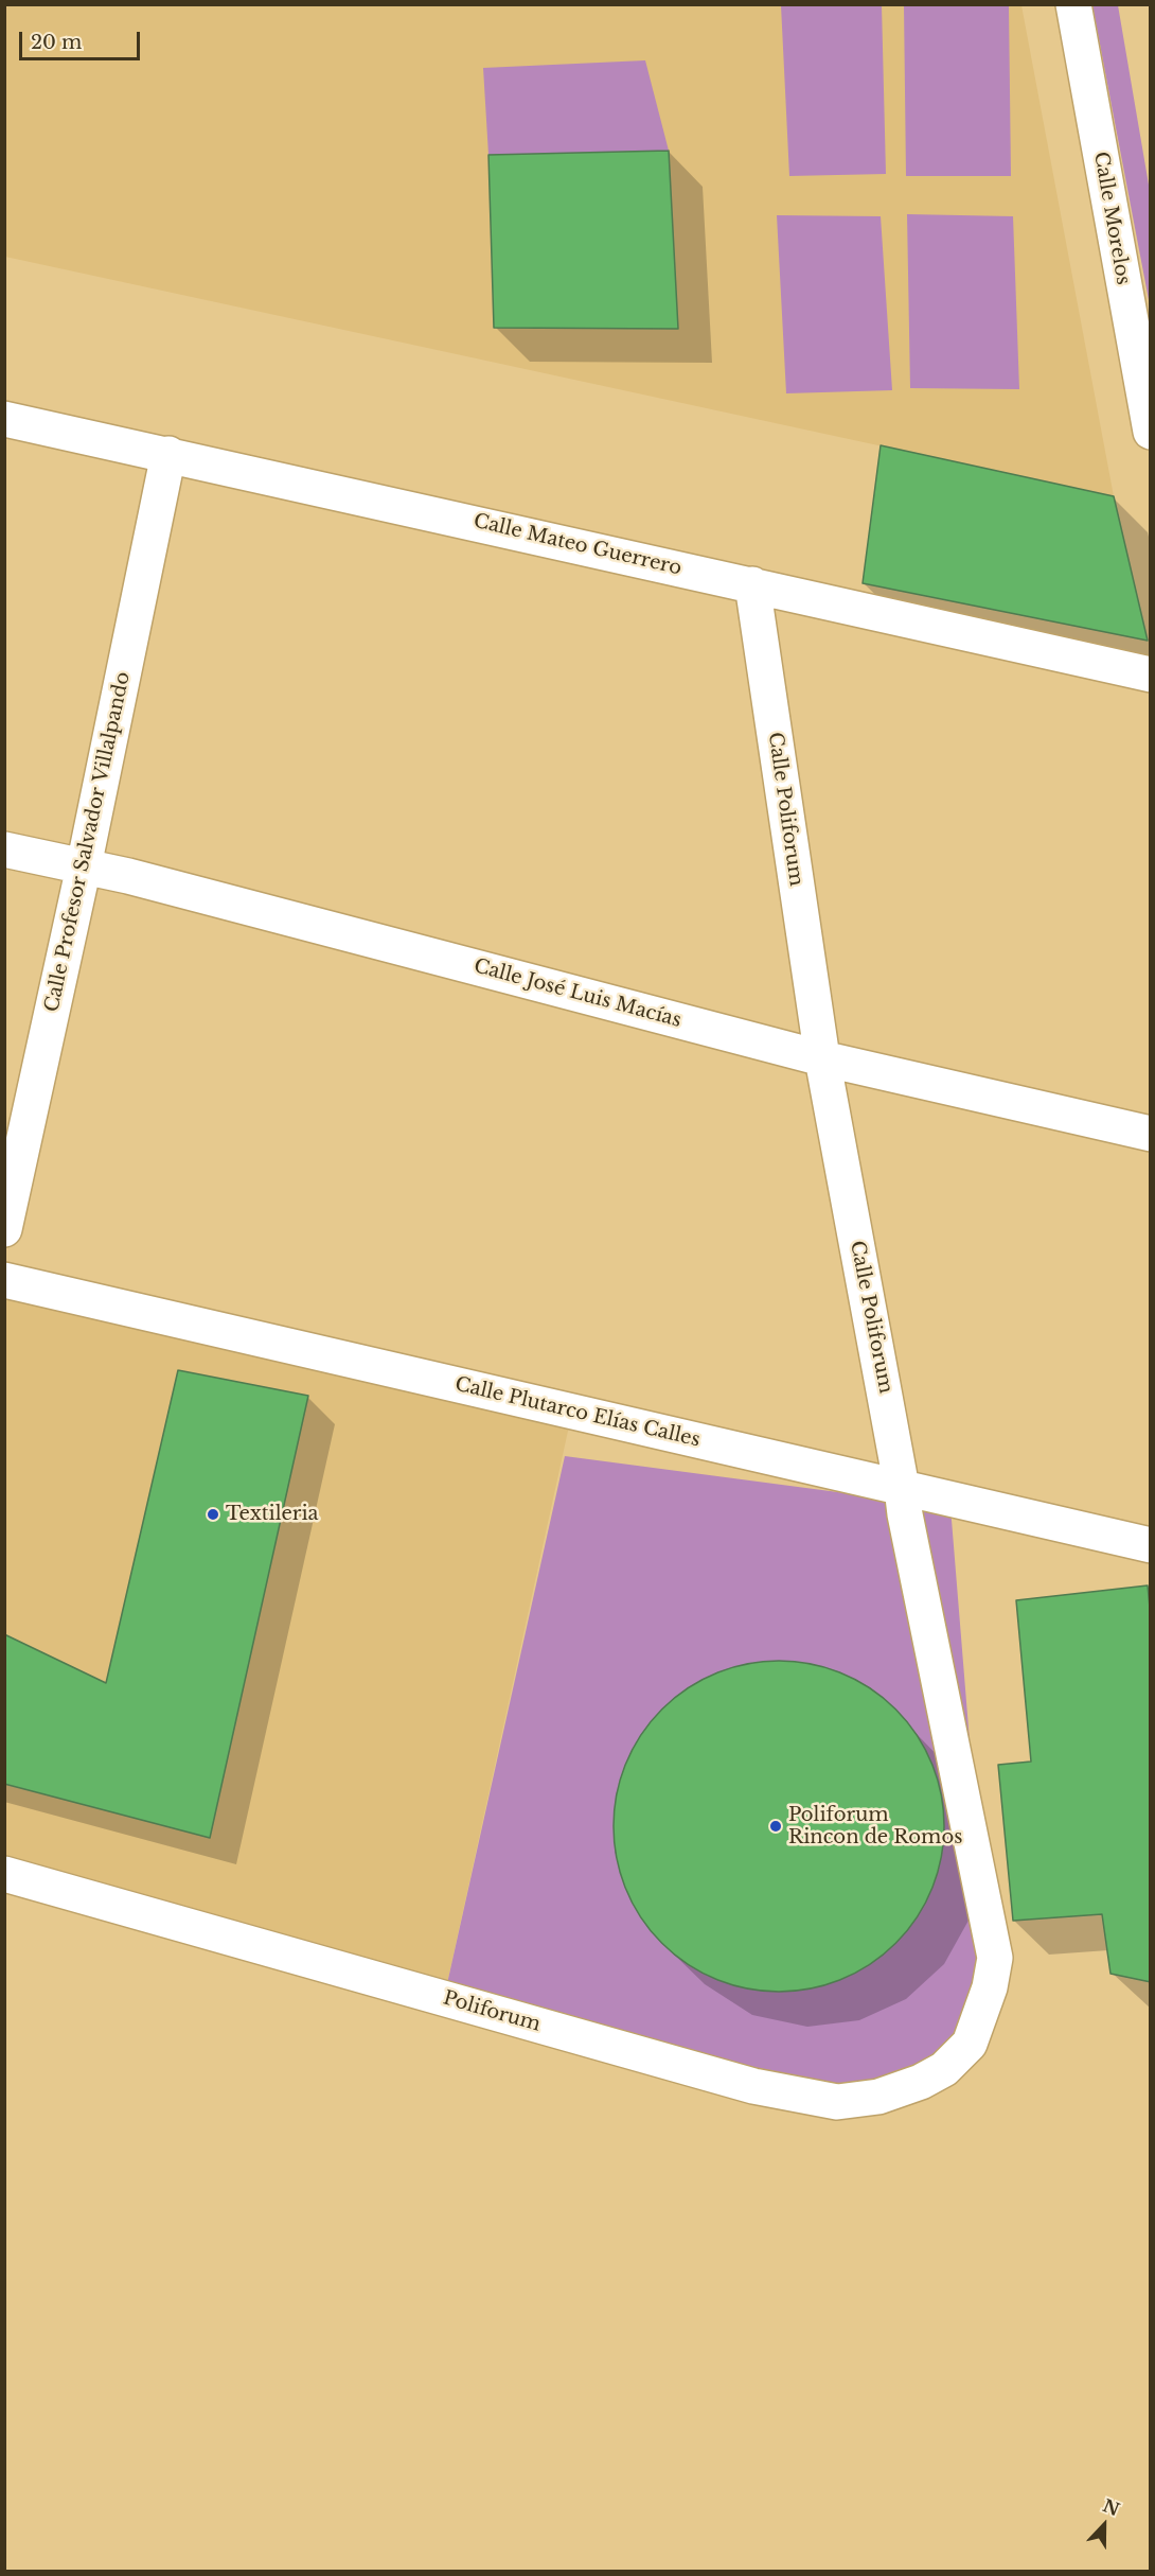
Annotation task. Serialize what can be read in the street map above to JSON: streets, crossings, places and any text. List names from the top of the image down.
{
  "streets": {
    "street": [
      "Calle Morelos",
      "Calle Mateo Guerrero",
      "Calle Poliforum",
      "Calle Profesor Salvador Villalpando",
      "Calle José Luis Macías",
      "Calle Plutarco Elías Calles",
      "Poliforum"
    ]
  },
  "crossings": [
    ["Calle Mateo Guerrero", "Calle Poliforum"],
    ["Calle Mateo Guerrero", "Calle Profesor Salvador Villalpando"],
    ["Calle Poliforum", "Calle José Luis Macías"],
    ["Calle Poliforum", "Calle Plutarco Elías Calles"],
    ["Calle Poliforum", "Poliforum"],
    ["Calle Profesor Salvador Villalpando", "Calle José Luis Macías"]
  ],
  "places": ["Textileria", "Poliforum Rincon de Romos"],
  "scale_bar": "20 m",
  "north": "top"
}
